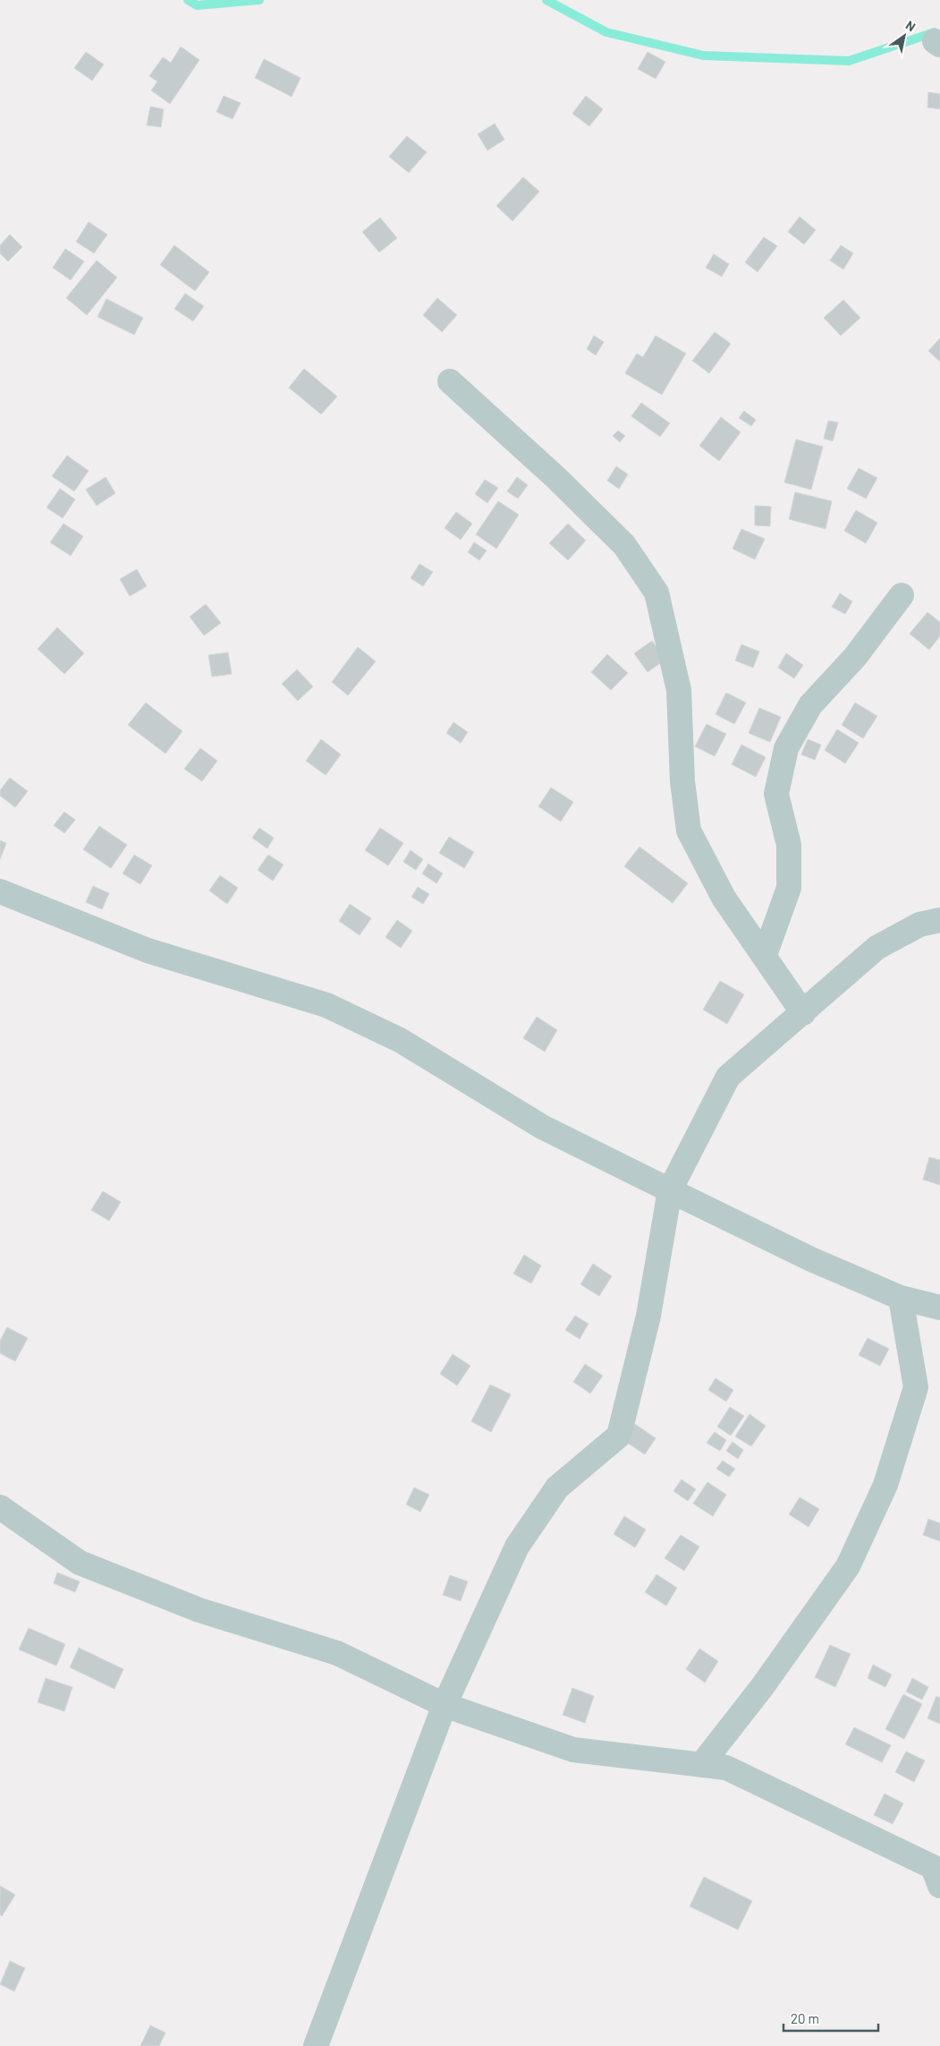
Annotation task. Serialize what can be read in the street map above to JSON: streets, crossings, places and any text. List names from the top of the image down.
{
  "scale_bar": "20 m",
  "north": "top right"
}
